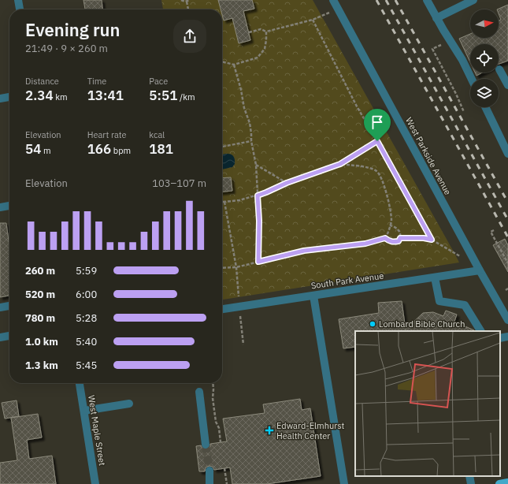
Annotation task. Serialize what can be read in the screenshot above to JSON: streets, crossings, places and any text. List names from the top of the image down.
{
  "streets": {
    "street": ["West Parkside Avenue", "South Park Avenue", "West Maple Street"]
  },
  "crossings": [
    ["West Parkside Avenue", "South Park Avenue"]
  ],
  "places": {
    "other": ["Lombard Bible Church"],
    "health": ["Edward-Elmhurst Health Center"]
  },
  "north": "right",
  "page": {
    "heading": ["Evening run", "21:49 · 9 × 260 m"],
    "stats": [
      ["Distance", "2.34 km"],
      ["Time", "13:41"],
      ["Pace", "5:51 /km"],
      ["Elevation", "54 m"],
      ["Heart rate", "166 bpm"],
      ["kcal", "181"]
    ],
    "chart": ["Elevation", "103–107 m"],
    "list": [
      {
        "name": "260 m",
        "note": "5:59"
      },
      {
        "name": "520 m",
        "note": "6:00"
      },
      {
        "name": "780 m",
        "note": "5:28"
      },
      {
        "name": "1.0 km",
        "note": "5:40"
      },
      {
        "name": "1.3 km",
        "note": "5:45"
      }
    ]
  }
}
